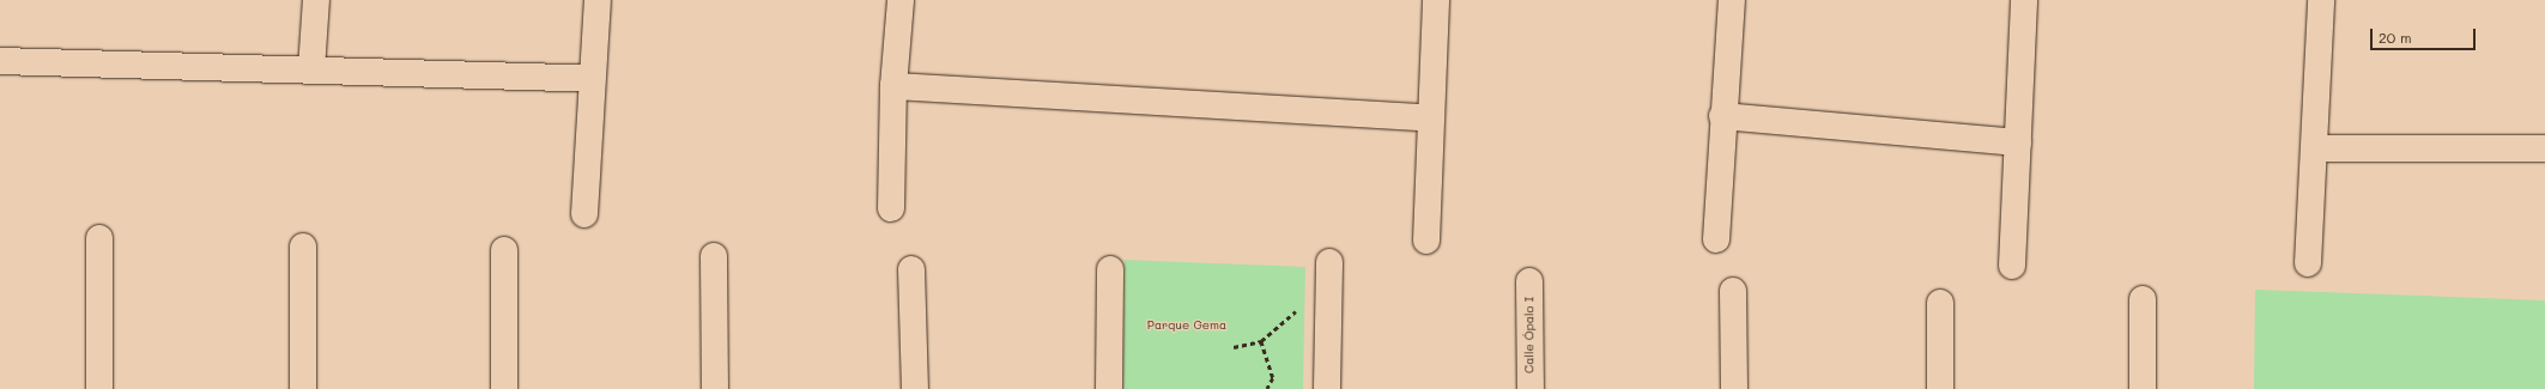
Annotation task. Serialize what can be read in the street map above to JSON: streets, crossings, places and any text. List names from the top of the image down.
{
  "streets": {
    "street": ["Calle Ópalo I"]
  },
  "parks": ["Parque Gema"],
  "scale_bar": "20 m"
}
